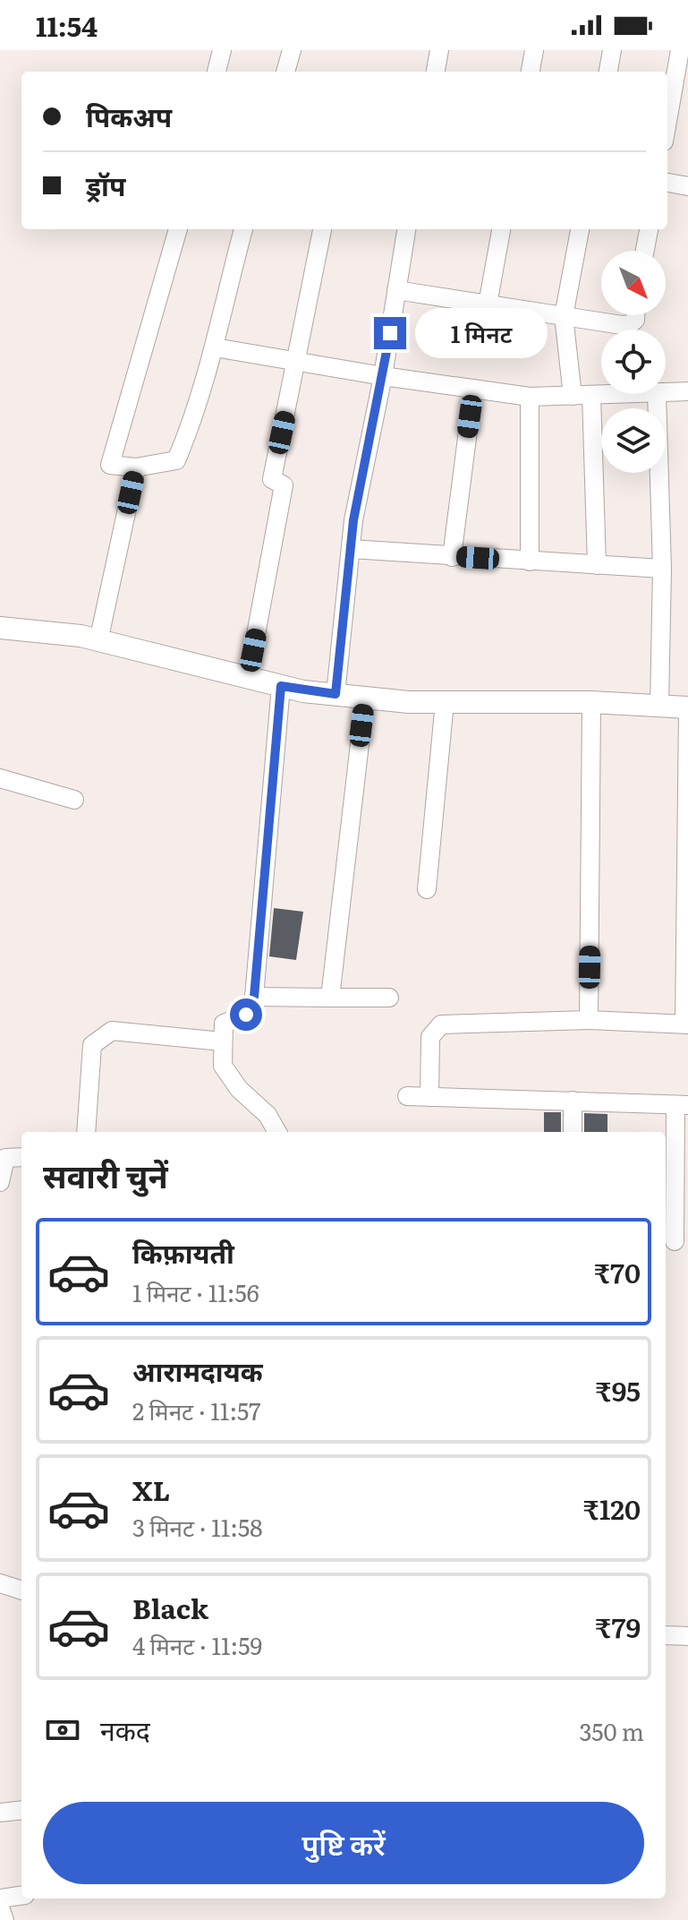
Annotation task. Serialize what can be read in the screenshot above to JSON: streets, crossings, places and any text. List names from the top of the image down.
{
  "north": "bottom right",
  "page": {
    "status": "11:54",
    "banner": ["पिकअप", "ड्रॉप"],
    "bubble": "1 मिनट",
    "heading": "सवारी चुनें",
    "list": [
      {
        "name": "किफ़ायती",
        "note": "1 मिनट · 11:56",
        "value": "₹70"
      },
      {
        "name": "आरामदायक",
        "note": "2 मिनट · 11:57",
        "value": "₹95"
      },
      {
        "name": "XL",
        "note": "3 मिनट · 11:58",
        "value": "₹120"
      },
      {
        "name": "Black",
        "note": "4 मिनट · 11:59",
        "value": "₹79"
      }
    ],
    "pay": ["नकद", "350 m"],
    "buttons": "पुष्टि करें"
  }
}
